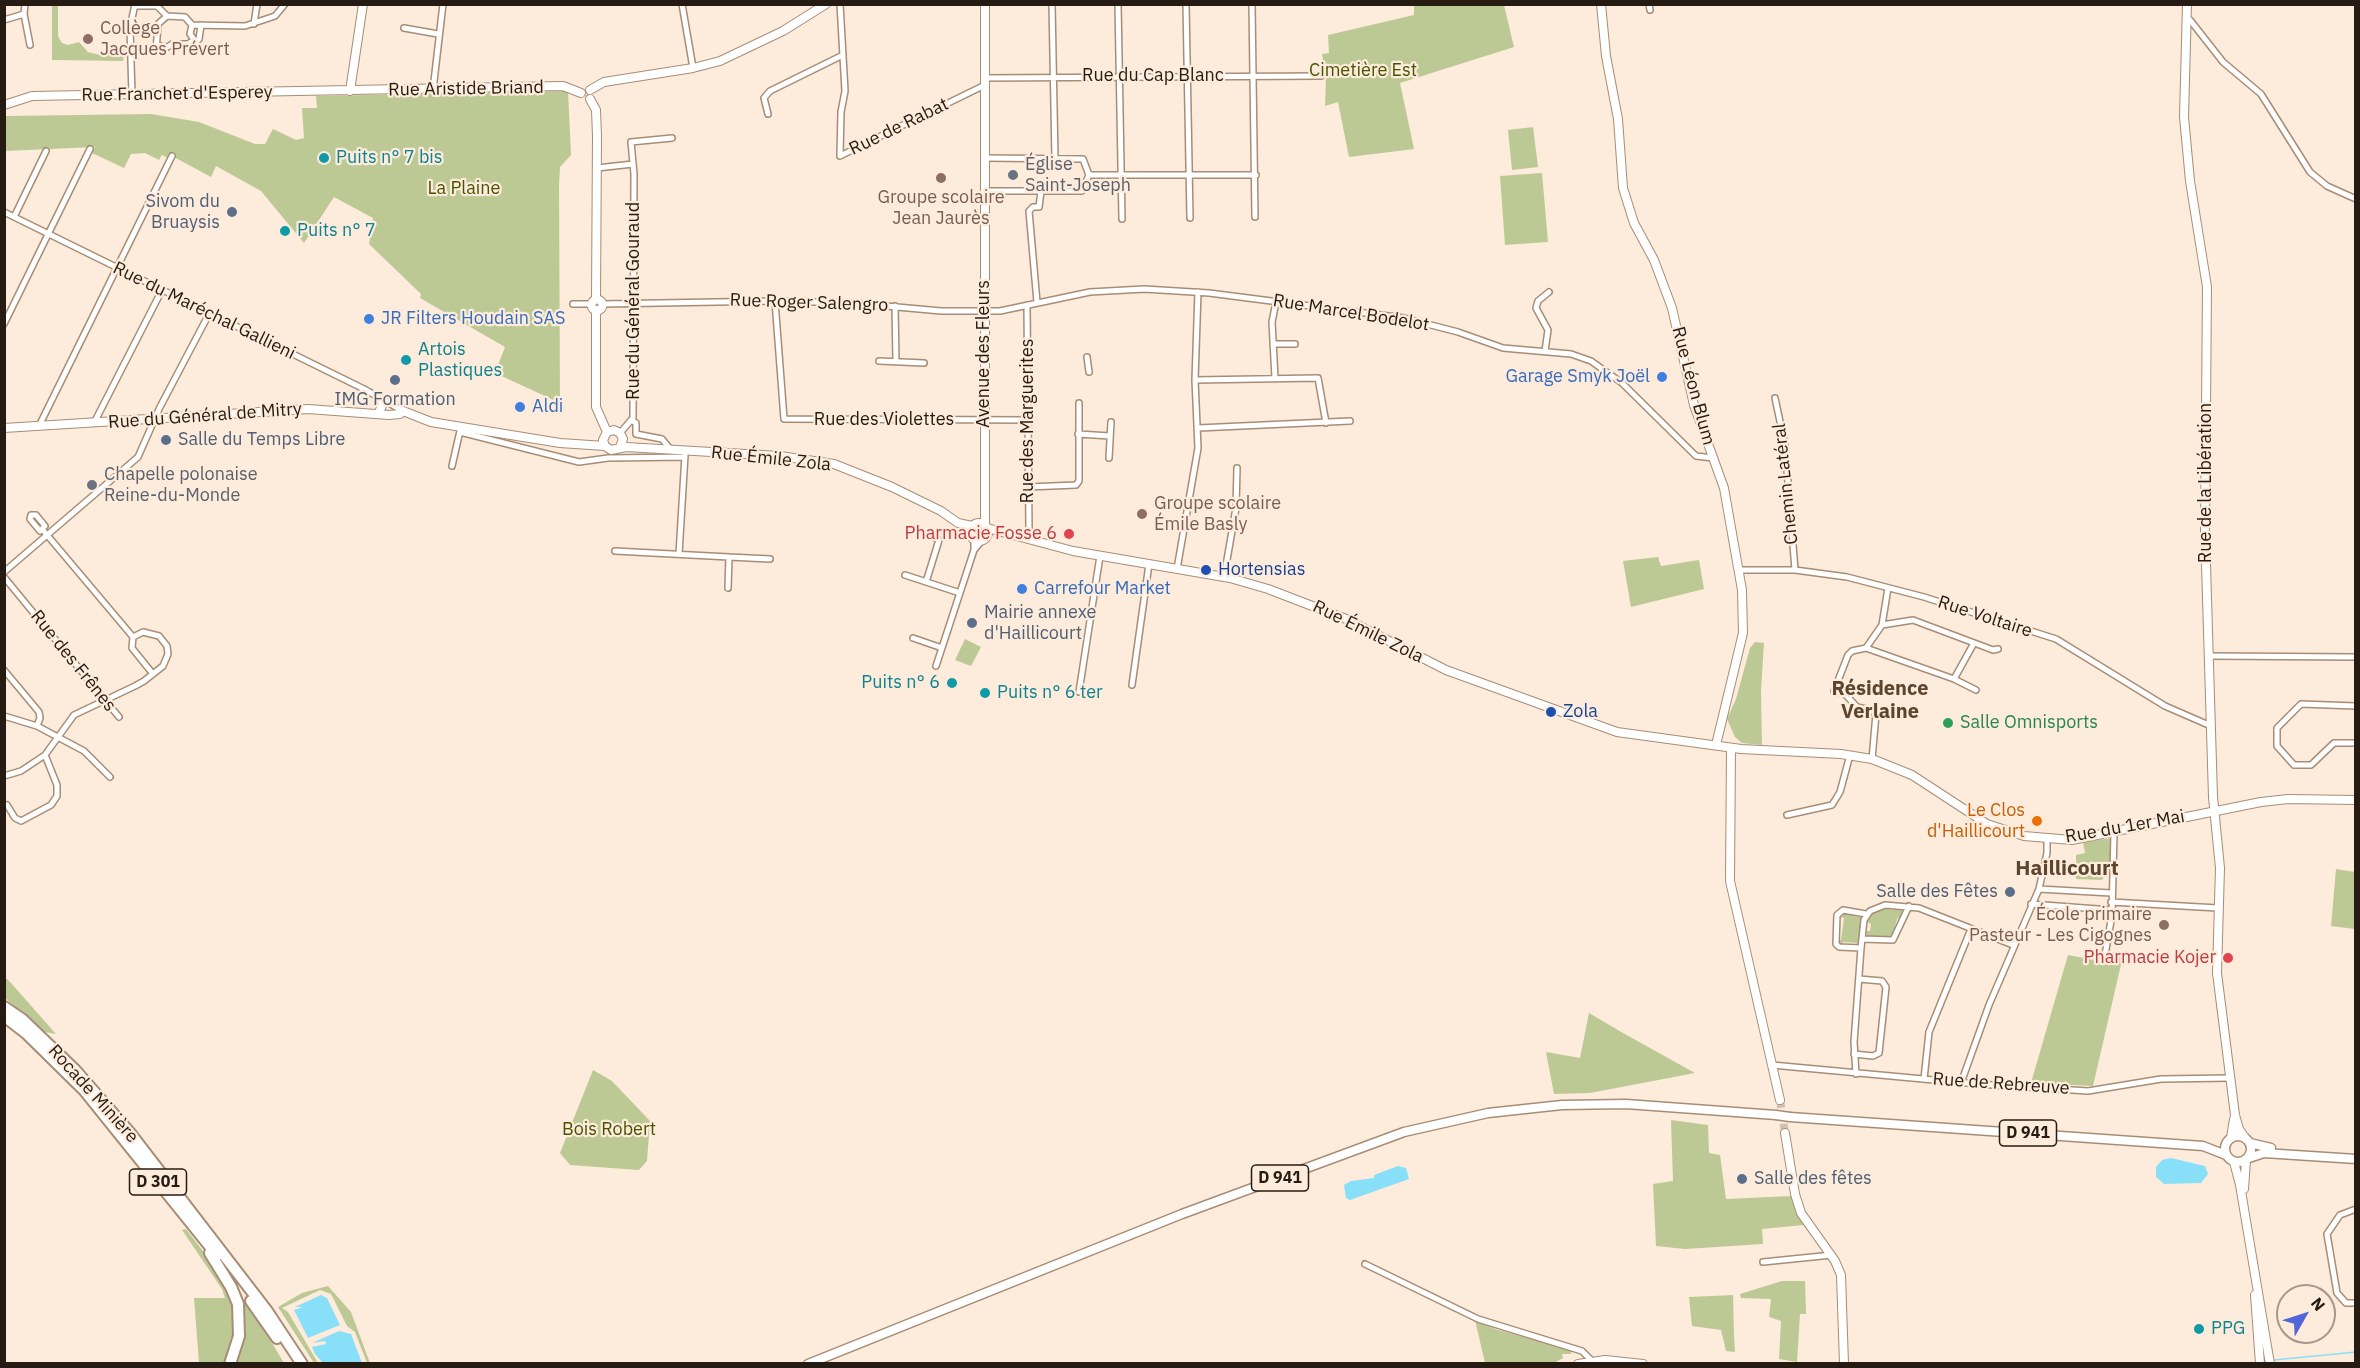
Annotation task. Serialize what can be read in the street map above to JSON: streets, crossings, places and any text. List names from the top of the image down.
{
  "streets": {
    "highway": ["Rocade Minière", "D 301"],
    "main road": ["D 941"],
    "street": [
      "Rue du Cap Blanc",
      "Rue Aristide Briand",
      "Rue Franchet d'Esperey",
      "Rue de Rabat",
      "Rue du Général Gouraud",
      "Rue Roger Salengro",
      "Rue du Maréchal Gallieni",
      "Rue Marcel Bodelot",
      "Avenue des Fleurs",
      "Rue Léon Blum",
      "Rue du Général de Mitry",
      "Rue des Violettes",
      "Rue des Marguerites",
      "Rue Émile Zola",
      "Rue de la Libération",
      "Chemin Latéral",
      "Rue Voltaire",
      "Rue des Frênes",
      "Rue du 1er Mai",
      "Rue de Rebreuve"
    ]
  },
  "crossings": [
    ["Rue du Cap Blanc", "Rue de Rabat"],
    ["Rue du Cap Blanc", "Avenue des Fleurs"],
    ["Rue Aristide Briand", "Rue Franchet d'Esperey"],
    ["Rue de Rabat", "Avenue des Fleurs"],
    ["Rue du Général Gouraud", "Rue Roger Salengro"],
    ["Rue du Général Gouraud", "Rue Émile Zola"],
    ["Rue Roger Salengro", "Rue Marcel Bodelot"],
    ["Rue Roger Salengro", "Avenue des Fleurs"],
    ["Rue Roger Salengro", "Rue des Violettes"],
    ["Rue du Maréchal Gallieni", "Rue du Général de Mitry"],
    ["Rue Marcel Bodelot", "Avenue des Fleurs"],
    ["Rue Marcel Bodelot", "Rue Léon Blum"],
    ["Rue Marcel Bodelot", "Rue des Marguerites"],
    ["Avenue des Fleurs", "Rue des Violettes"],
    ["Avenue des Fleurs", "Rue Émile Zola"],
    ["Rue Léon Blum", "Rue Émile Zola"],
    ["Rue Léon Blum", "Rue Voltaire"],
    ["Rue des Violettes", "Rue des Marguerites"],
    ["Rue des Marguerites", "Rue Émile Zola"],
    ["Rue Émile Zola", "Rue du 1er Mai"],
    ["Rue de la Libération", "Rue Voltaire"],
    ["Rue de la Libération", "Rue du 1er Mai"],
    ["Rue de la Libération", "Rue de Rebreuve"],
    ["Chemin Latéral", "Rue Voltaire"]
  ],
  "districts": ["Résidence Verlaine", "Haillicourt"],
  "parks": ["Cimetière Est", "La Plaine", "Bois Robert"],
  "places": [
    "Collège Jacques Prévert",
    "Puits n° 7 bis",
    "Église Saint-Joseph",
    "Groupe scolaire Jean Jaurès",
    "Sivom du Bruaysis",
    "Puits n° 7",
    "JR Filters Houdain SAS",
    "Artois Plastiques",
    "Garage Smyk Joël",
    "IMG Formation",
    "Aldi",
    "Salle du Temps Libre",
    "Chapelle polonaise Reine-du-Monde",
    "Groupe scolaire Émile Basly",
    "Pharmacie Fosse 6",
    "Hortensias",
    "Carrefour Market",
    "Mairie annexe d'Haillicourt",
    "Puits n° 6",
    "Puits n° 6 ter",
    "Zola",
    "Salle Omnisports",
    "Le Clos d'Haillicourt",
    "Salle des Fêtes",
    "École primaire Pasteur - Les Cigognes",
    "Pharmacie Kojer",
    "Salle des fêtes",
    "PPG"
  ],
  "north": "top right"
}
